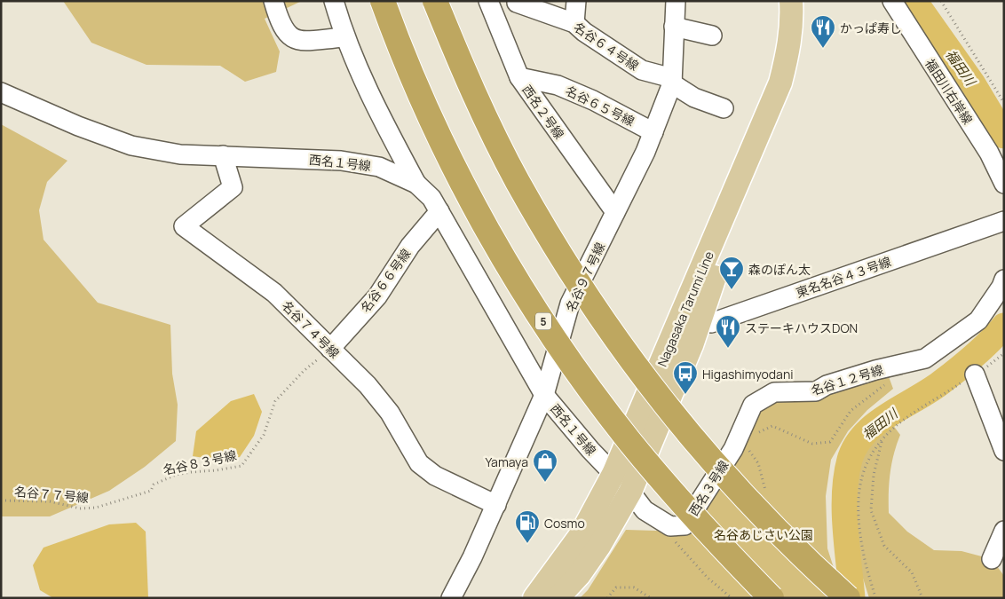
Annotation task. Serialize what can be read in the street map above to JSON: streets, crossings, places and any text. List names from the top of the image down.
{
  "streets": {
    "highway": ["5"],
    "main road": ["Nagasaka Tarumi Line"],
    "street": [
      "名谷６４号線",
      "福田川右岸線",
      "名谷６５号線",
      "西名２号線",
      "西名１号線",
      "名谷９７号線",
      "東名名谷４３号線",
      "名谷６６号線",
      "名谷７４号線",
      "名谷１２号線",
      "西名３号線"
    ],
    "path": ["名谷８３号線", "名谷７７号線"]
  },
  "crossings": [
    ["名谷６４号線", "名谷９７号線"],
    ["名谷６５号線", "西名２号線"],
    ["名谷６５号線", "名谷９７号線"],
    ["西名２号線", "名谷９７号線"],
    ["西名１号線", "名谷９７号線"],
    ["西名１号線", "名谷６６号線"],
    ["西名１号線", "Nagasaka Tarumi Line"],
    ["西名１号線", "名谷７４号線"],
    ["名谷９７号線", "名谷７４号線"],
    ["東名名谷４３号線", "Nagasaka Tarumi Line"],
    ["名谷６６号線", "名谷７４号線"],
    ["名谷６６号線", "名谷８３号線"],
    ["名谷７４号線", "名谷８３号線"],
    ["名谷１２号線", "西名３号線"],
    ["名谷８３号線", "名谷７７号線"]
  ],
  "water": ["福田川"],
  "parks": ["名谷あじさい公園"],
  "places": {
    "restaurant": ["かっぱ寿し", "ステーキハウスDON"],
    "bar": ["森のぽん太"],
    "bus stop": ["Higashimyodani"],
    "shop": ["Yamaya"],
    "fuel station": ["Cosmo"]
  }
}
